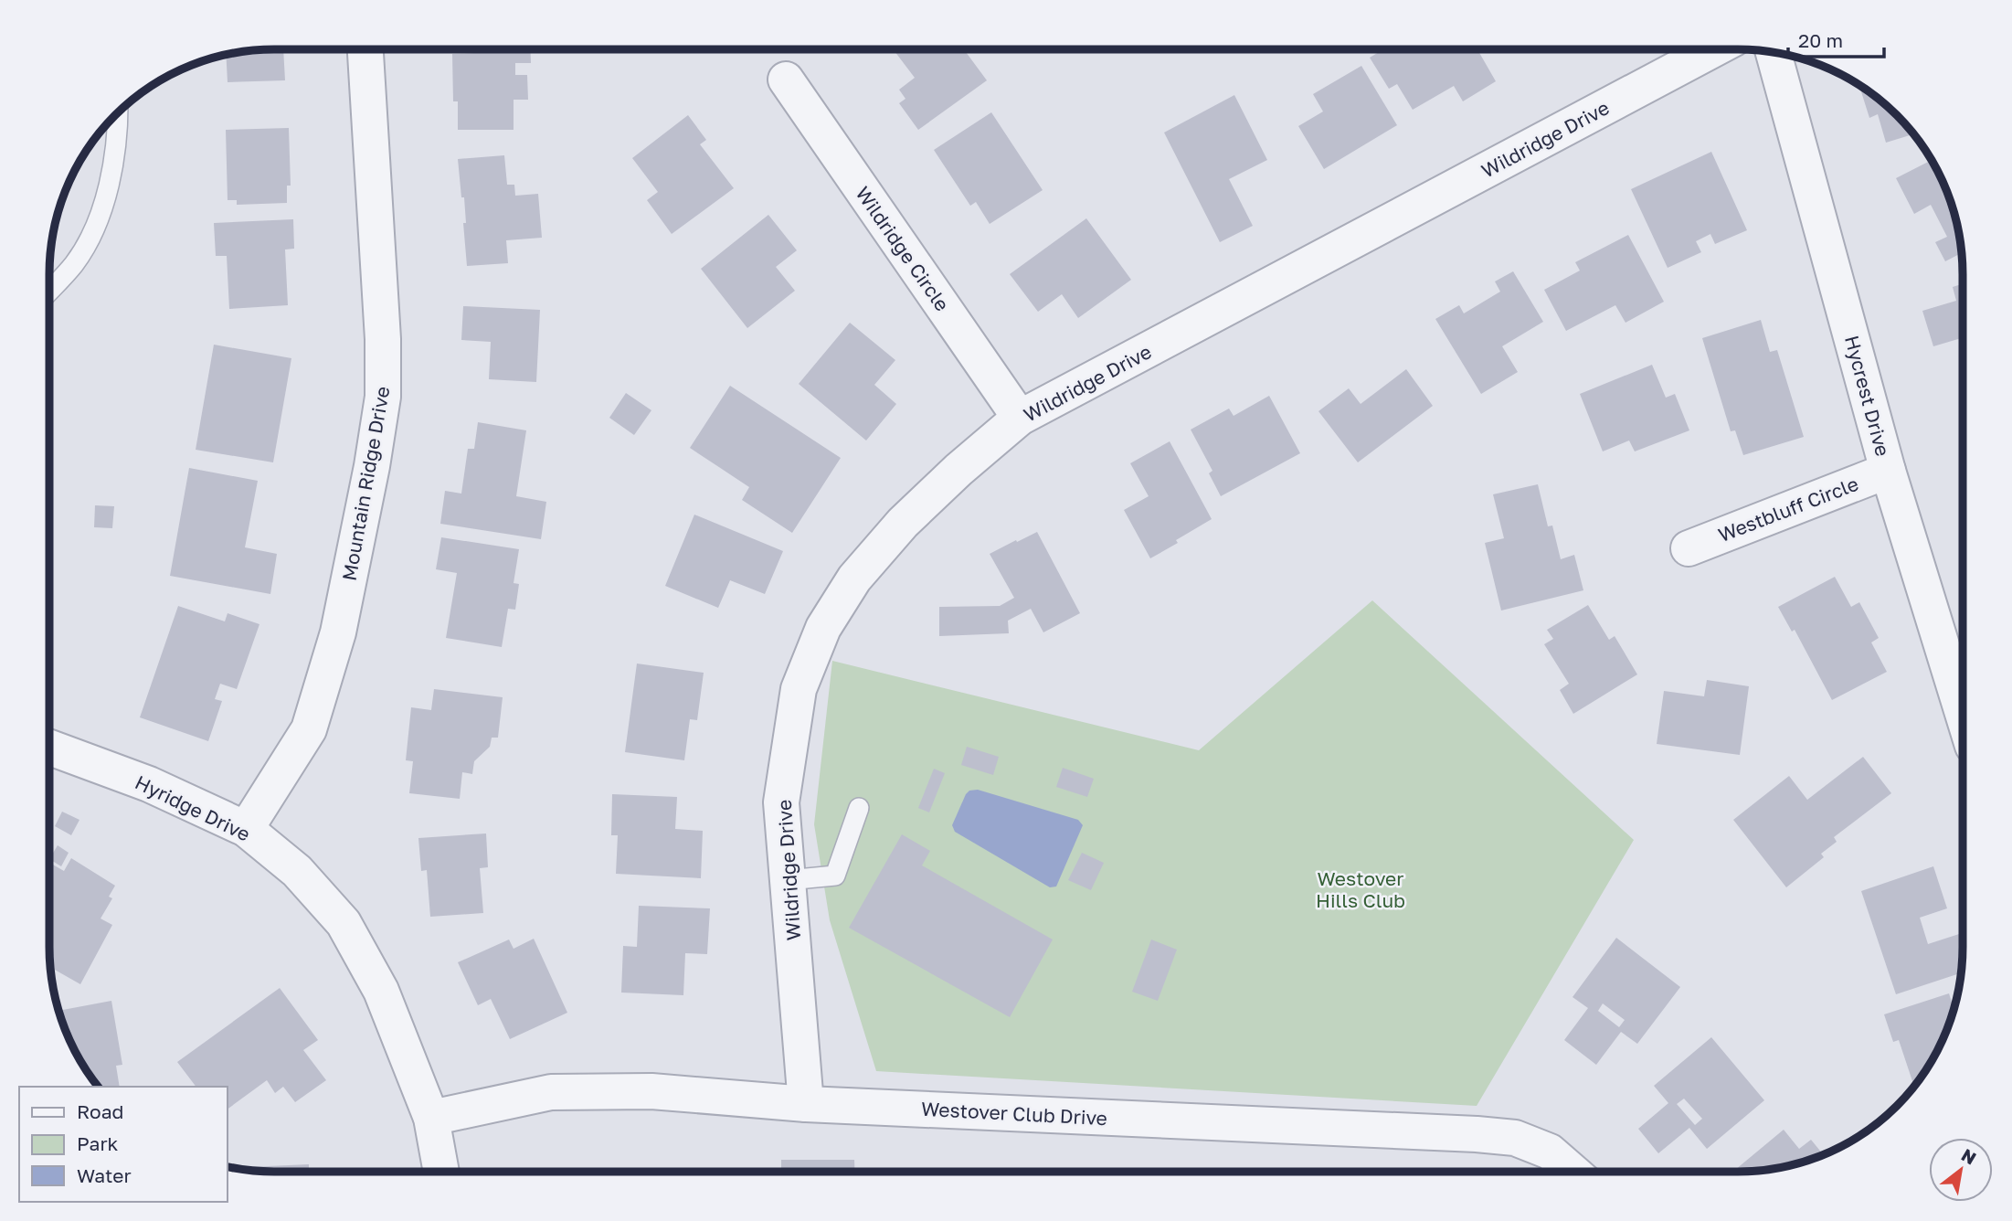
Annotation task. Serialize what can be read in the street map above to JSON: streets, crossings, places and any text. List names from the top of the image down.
{
  "streets": {
    "street": [
      "Wildridge Drive",
      "Wildridge Circle",
      "Hycrest Drive",
      "Mountain Ridge Drive",
      "Westbluff Circle",
      "Hyridge Drive",
      "Westover Club Drive"
    ]
  },
  "crossings": [
    ["Wildridge Drive", "Wildridge Circle"],
    ["Wildridge Drive", "Westover Club Drive"],
    ["Hycrest Drive", "Westbluff Circle"],
    ["Mountain Ridge Drive", "Hyridge Drive"],
    ["Hyridge Drive", "Westover Club Drive"]
  ],
  "parks": ["Westover Hills Club"],
  "legend": ["Road", "Park", "Water"],
  "scale_bar": "20 m",
  "north": "top right"
}
